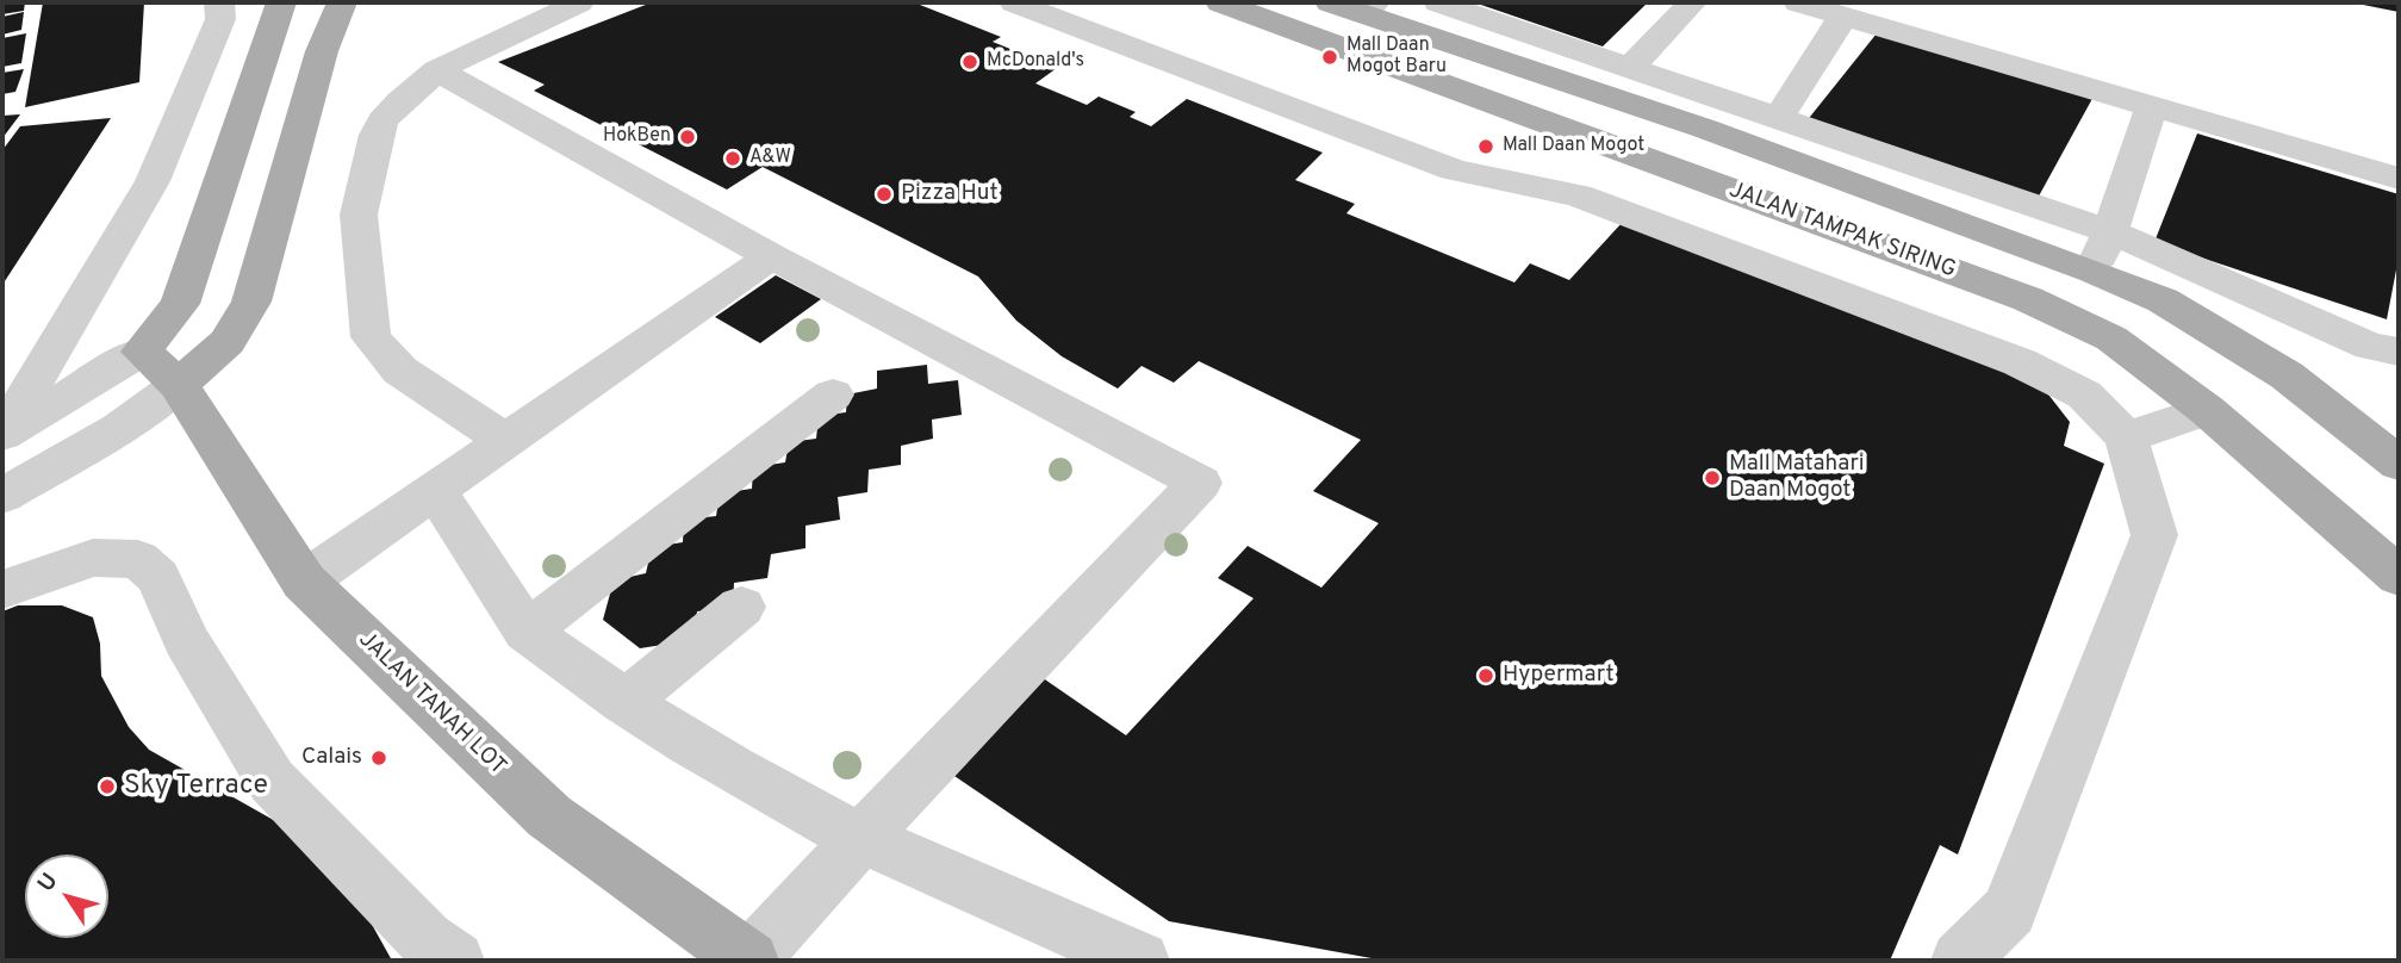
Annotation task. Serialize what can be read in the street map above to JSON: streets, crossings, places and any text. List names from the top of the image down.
{
  "streets": {
    "main road": ["JALAN TAMPAK SIRING", "JALAN TANAH LOT"]
  },
  "places": [
    "Mall Daan Mogot Baru",
    "McDonald's",
    "HokBen",
    "Mall Daan Mogot",
    "A&W",
    "Pizza Hut",
    "Mall Matahari Daan Mogot",
    "Hypermart",
    "Calais",
    "Sky Terrace"
  ],
  "north": "top left"
}
